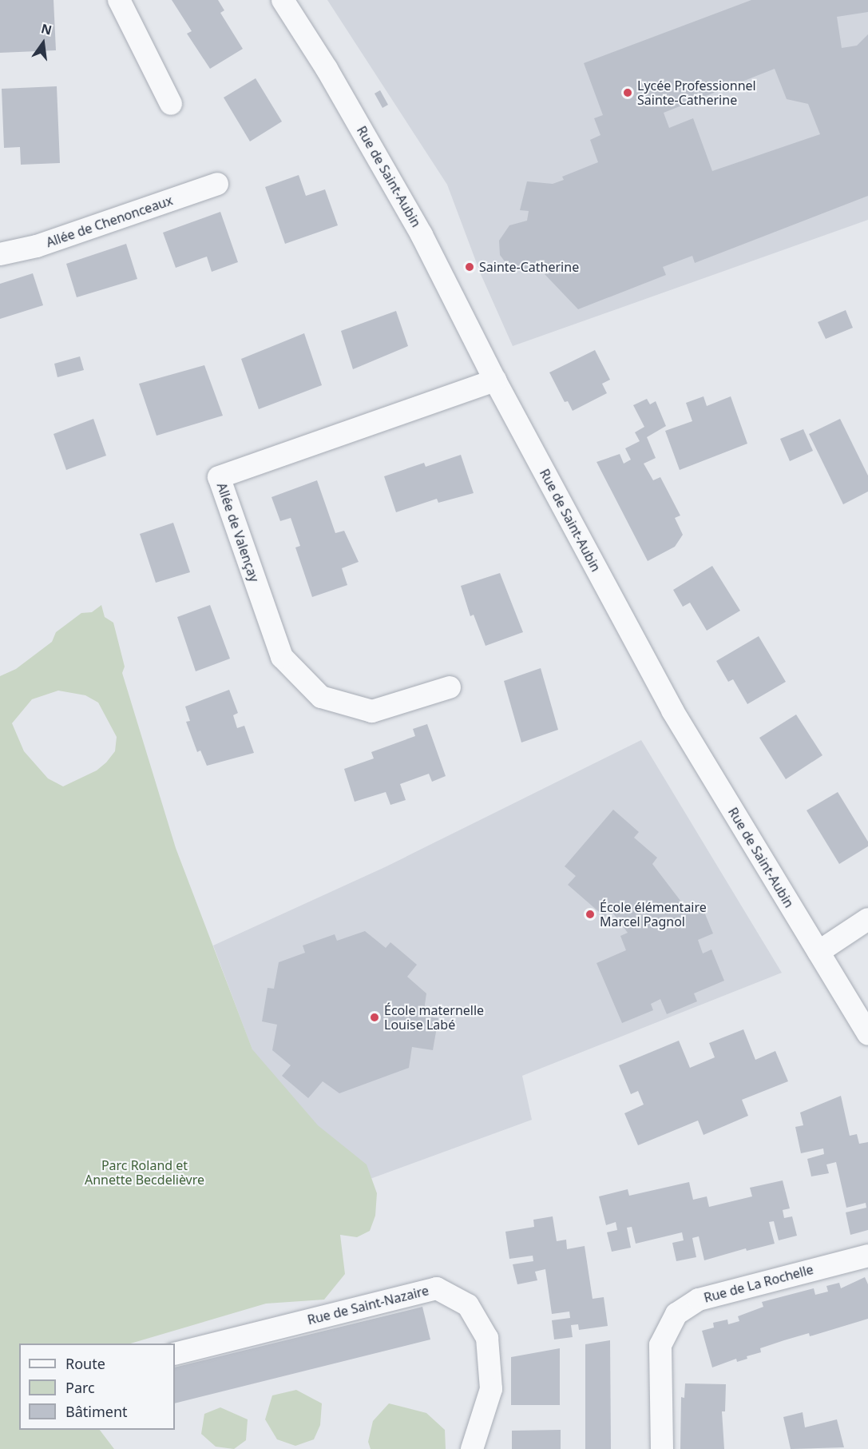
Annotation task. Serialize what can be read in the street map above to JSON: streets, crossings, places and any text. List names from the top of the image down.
{
  "streets": {
    "street": [
      "Rue de Saint-Aubin",
      "Allée de Chenonceaux",
      "Allée de Valençay",
      "Rue de La Rochelle",
      "Rue de Saint-Nazaire"
    ]
  },
  "crossings": [
    ["Rue de Saint-Aubin", "Allée de Valençay"]
  ],
  "parks": ["Parc Roland et Annette Becdelièvre"],
  "places": [
    "Lycée Professionnel Sainte-Catherine",
    "Sainte-Catherine",
    "École élémentaire Marcel Pagnol",
    "École maternelle Louise Labé"
  ],
  "legend": ["Route", "Parc", "Bâtiment"],
  "north": "top"
}
